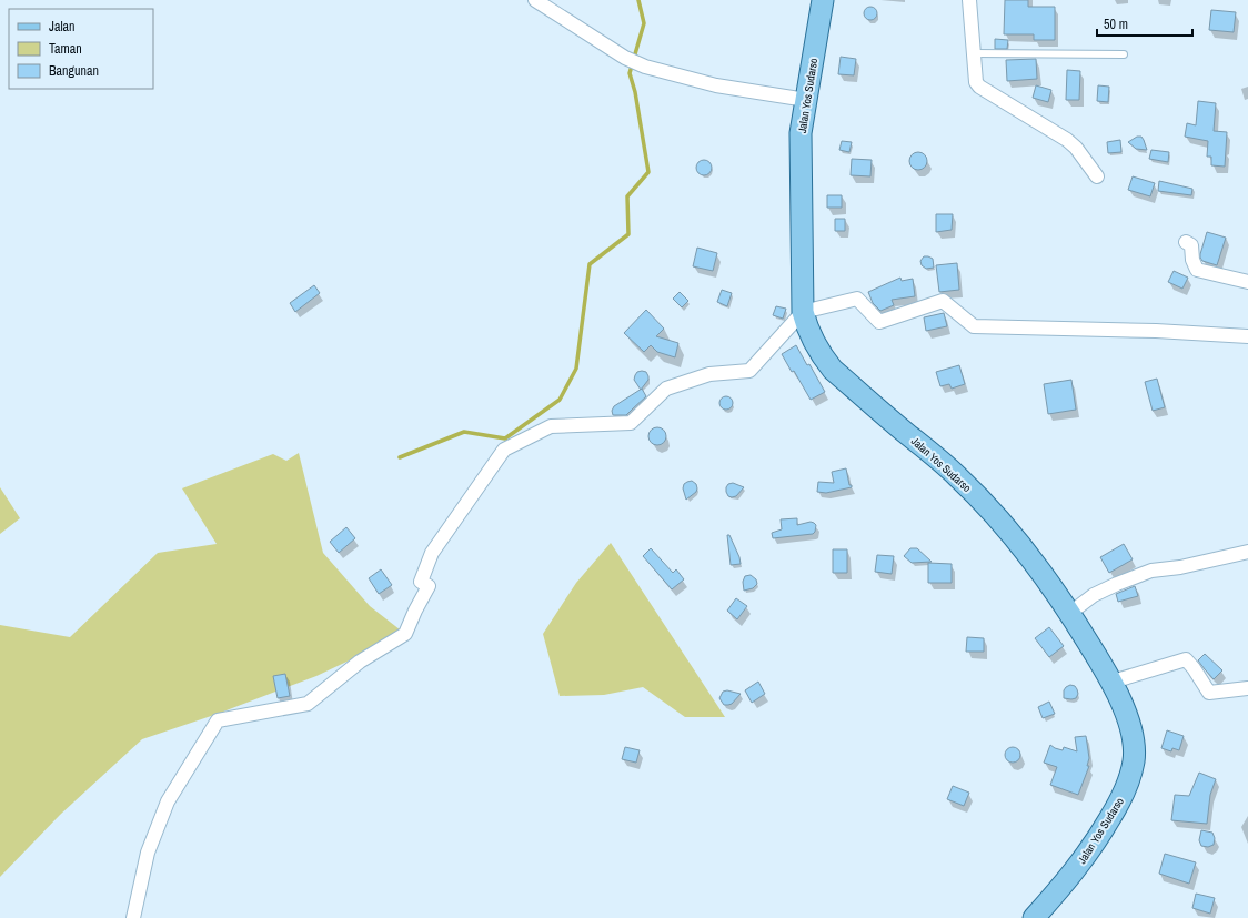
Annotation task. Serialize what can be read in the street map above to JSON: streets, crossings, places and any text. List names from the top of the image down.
{
  "streets": {
    "main road": ["Jalan Yos Sudarso"]
  },
  "legend": ["Jalan", "Taman", "Bangunan"],
  "scale_bar": "50 m"
}
